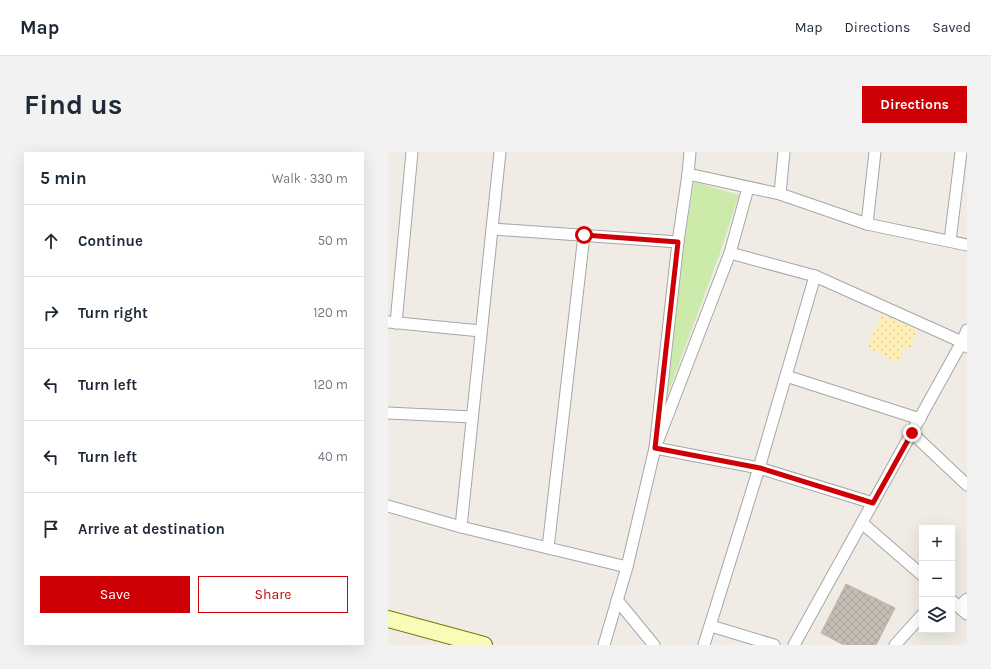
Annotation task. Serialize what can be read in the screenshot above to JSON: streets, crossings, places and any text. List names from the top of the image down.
{
  "page": {
    "header": "Map",
    "nav": ["Map", "Directions", "Saved"],
    "buttons": [
      "Directions",
      ["Save", "Share"]
    ],
    "title": "Find us",
    "heading": ["5 min", "Walk · 330 m"],
    "list": [
      ["Continue", "50 m"],
      ["Turn right", "120 m"],
      ["Turn left", "120 m"],
      ["Turn left", "40 m"],
      "Arrive at destination"
    ],
    "map_buttons": ["+", "−"]
  }
}
